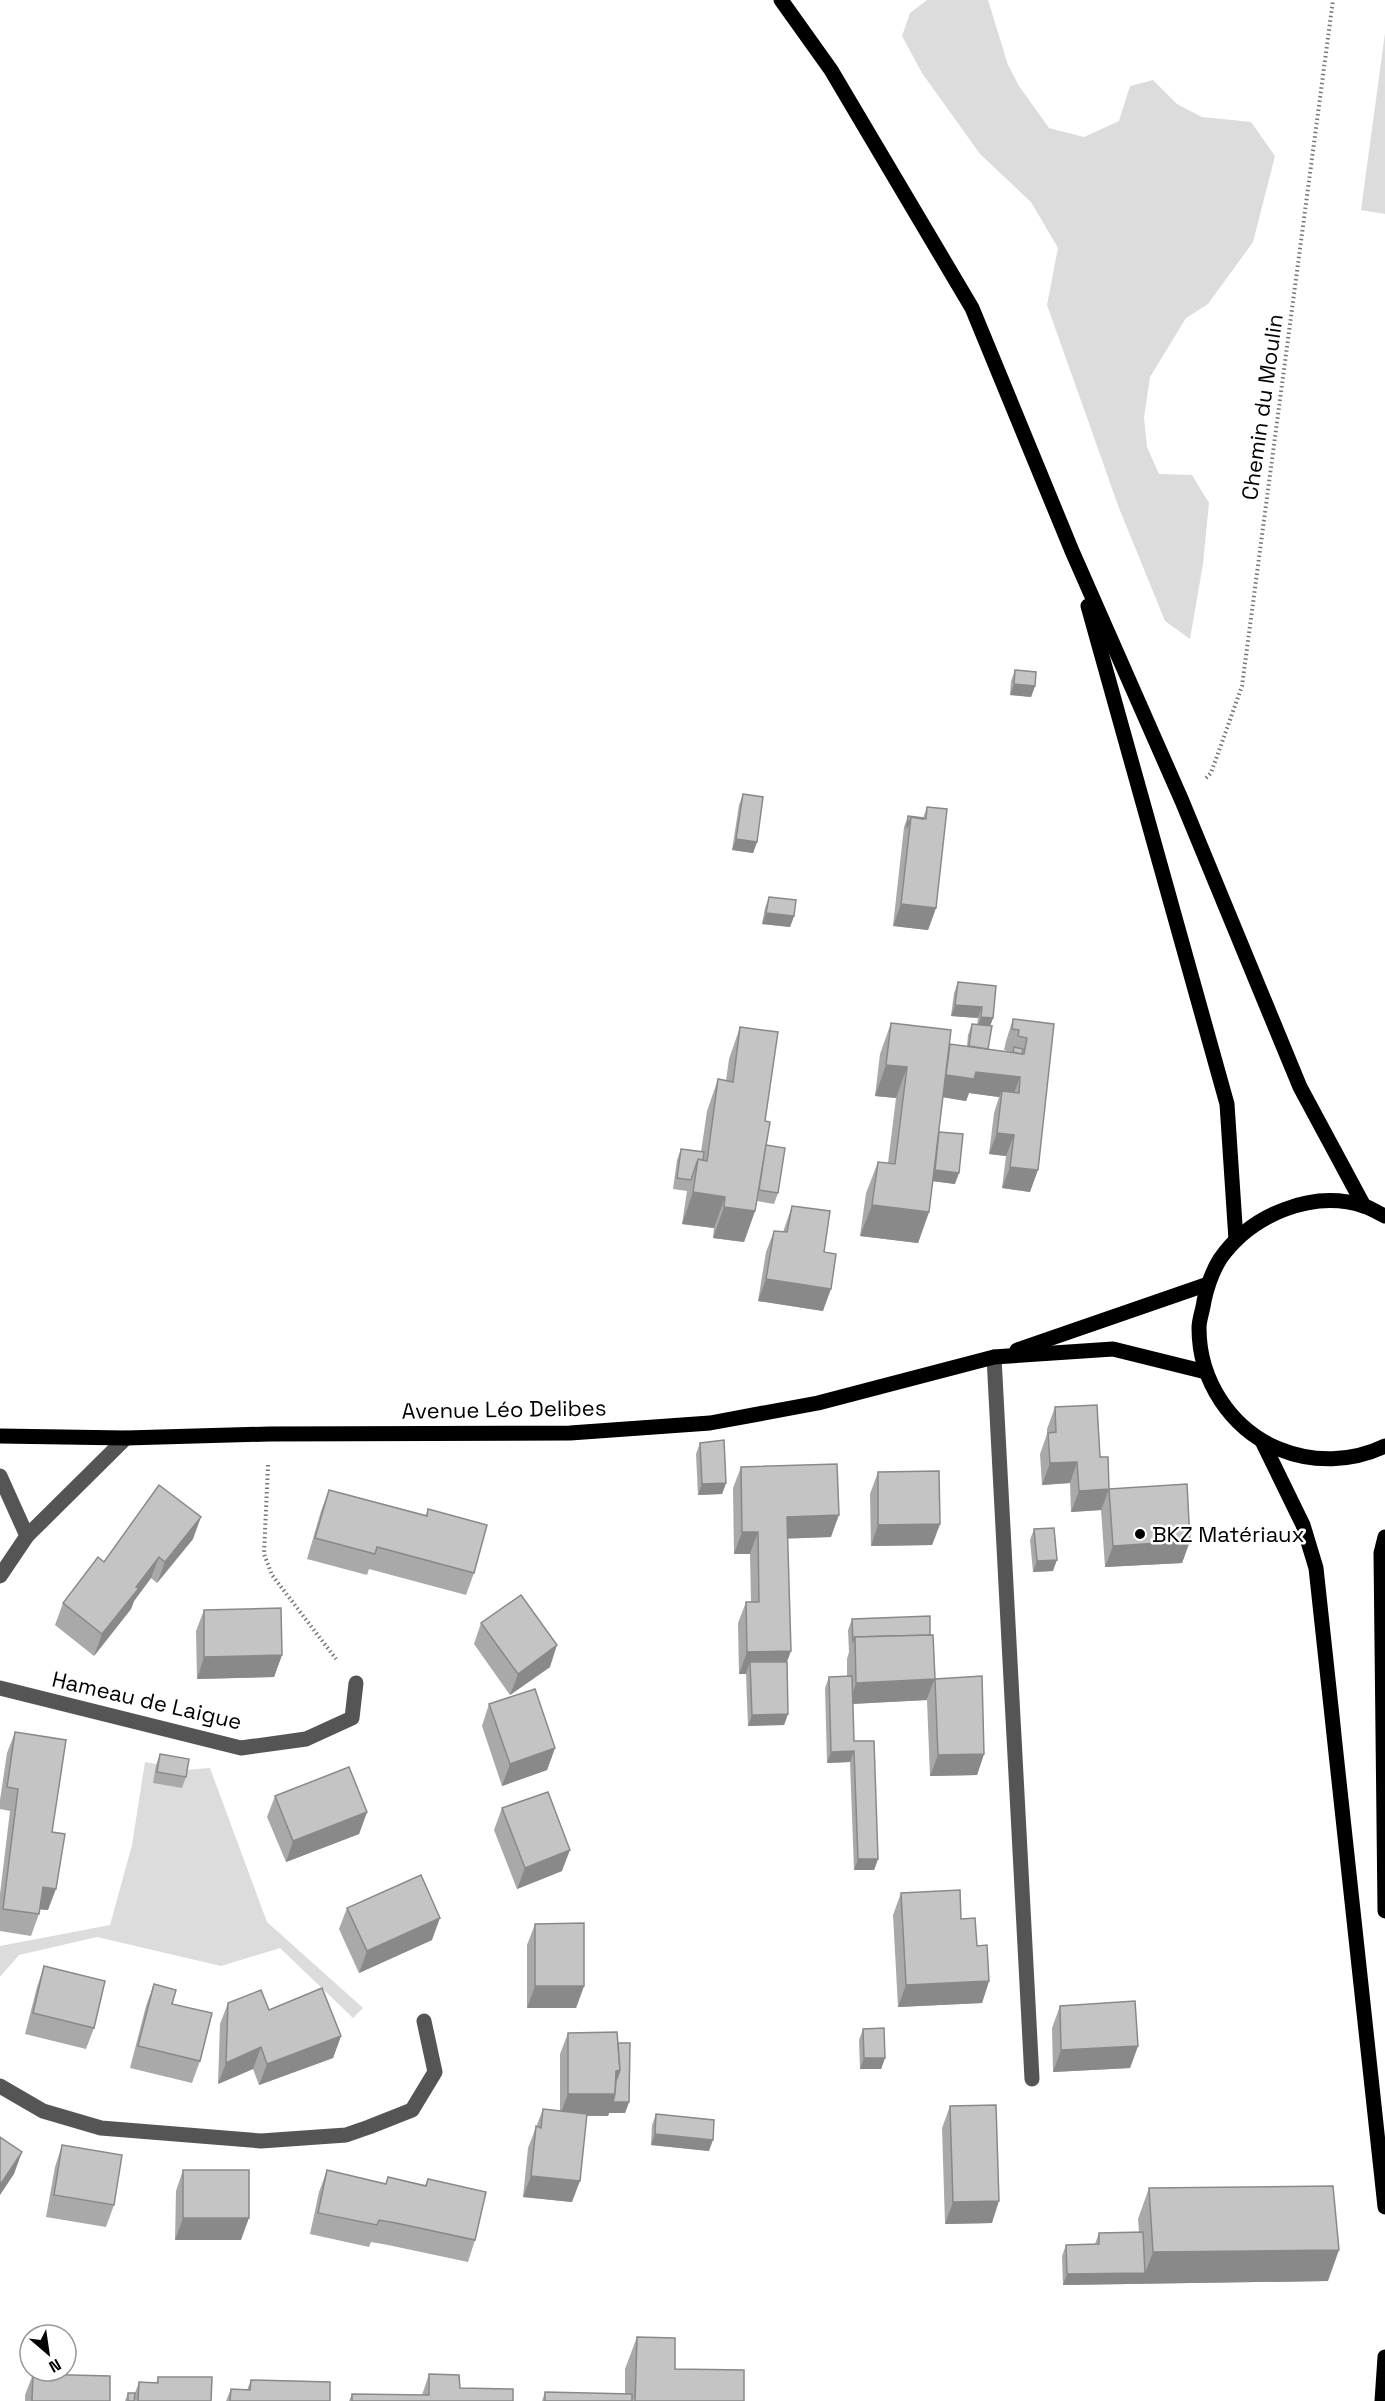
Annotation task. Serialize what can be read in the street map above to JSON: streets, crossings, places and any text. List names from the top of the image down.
{
  "streets": {
    "main road": ["Avenue Léo Delibes"],
    "street": ["Hameau de Laigue"],
    "path": ["Chemin du Moulin"]
  },
  "places": ["BKZ Matériaux"],
  "north": "bottom right"
}
